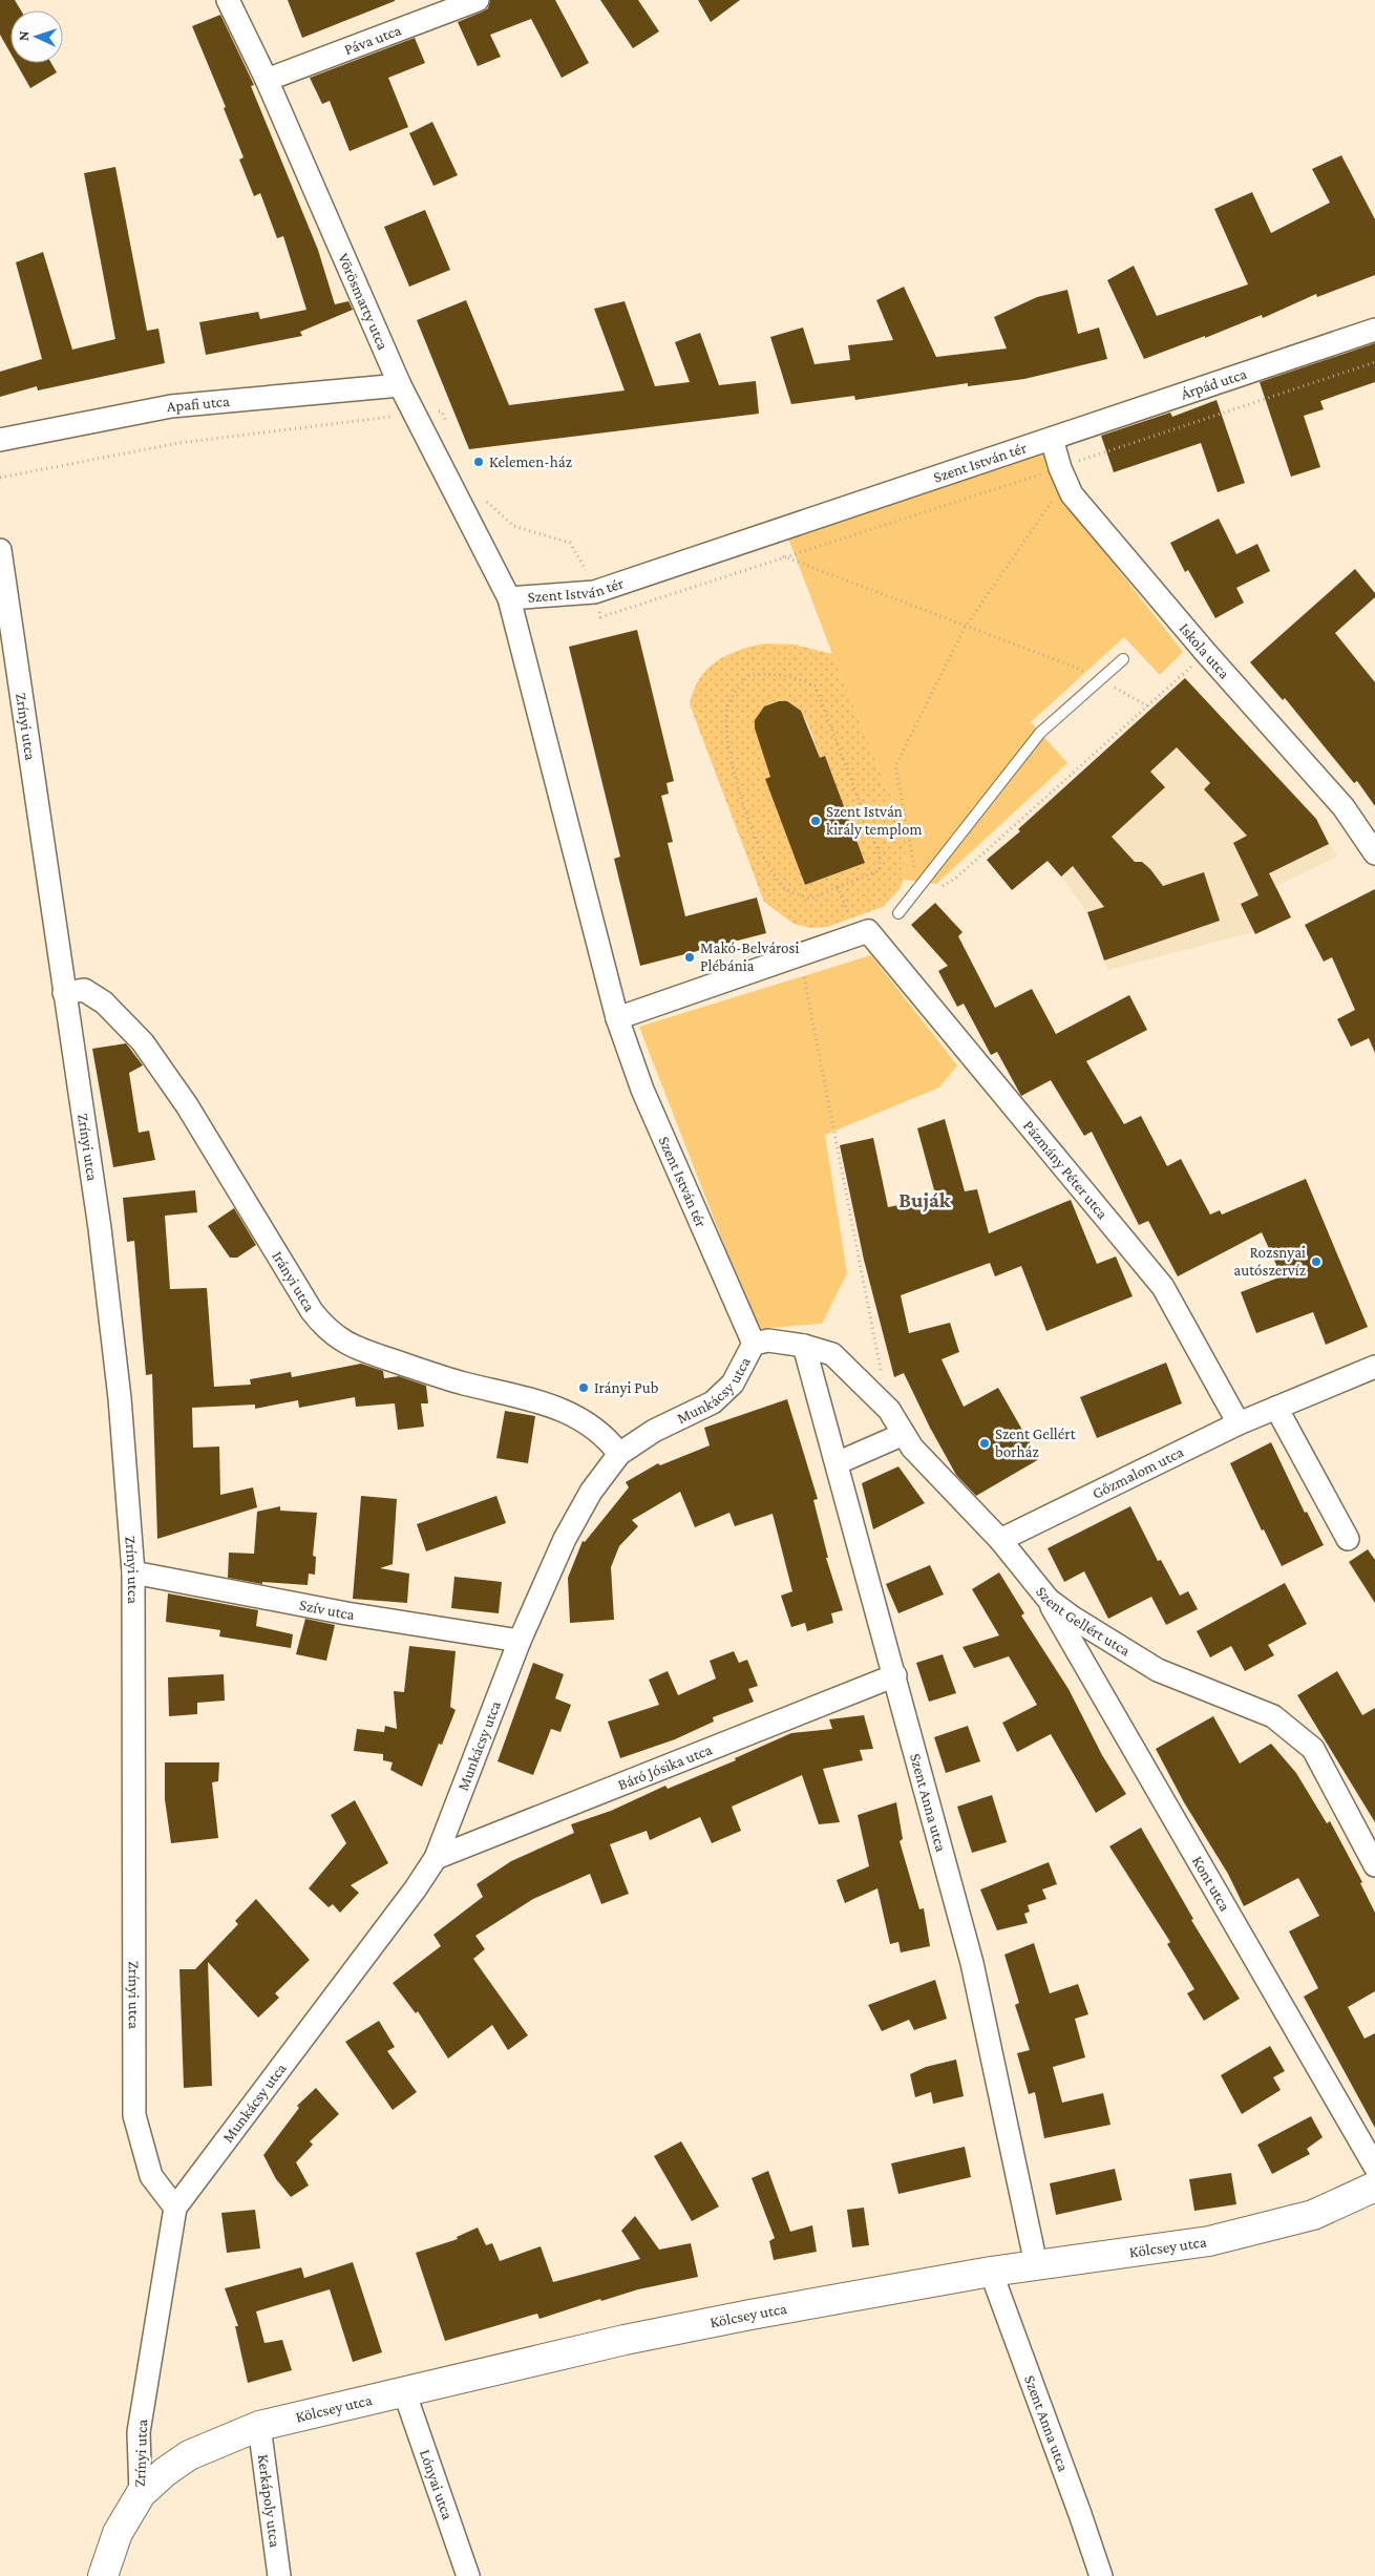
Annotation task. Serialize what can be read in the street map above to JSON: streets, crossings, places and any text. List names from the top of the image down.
{
  "streets": {
    "main road": ["Zrínyi utca", "Kölcsey utca"],
    "street": [
      "Páva utca",
      "Vörösmarty utca",
      "Árpád utca",
      "Apafi utca",
      "Szent István tér",
      "Iskola utca",
      "Pázmány Péter utca",
      "Irányi utca",
      "Munkácsy utca",
      "Gőzmalom utca",
      "Szív utca",
      "Szent Gellért utca",
      "Báró Jósika utca",
      "Szent Anna utca",
      "Kont utca",
      "Lónyai utca",
      "Kerkápoly utca"
    ]
  },
  "crossings": [
    ["Páva utca", "Vörösmarty utca"],
    ["Vörösmarty utca", "Apafi utca"],
    ["Vörösmarty utca", "Szent István tér"],
    ["Árpád utca", "Szent István tér"],
    ["Árpád utca", "Iskola utca"],
    ["Szent István tér", "Iskola utca"],
    ["Szent István tér", "Munkácsy utca"],
    ["Zrínyi utca", "Irányi utca"],
    ["Zrínyi utca", "Munkácsy utca"],
    ["Zrínyi utca", "Szív utca"],
    ["Zrínyi utca", "Kölcsey utca"],
    ["Pázmány Péter utca", "Gőzmalom utca"],
    ["Irányi utca", "Munkácsy utca"],
    ["Munkácsy utca", "Szív utca"],
    ["Munkácsy utca", "Szent Gellért utca"],
    ["Munkácsy utca", "Báró Jósika utca"],
    ["Munkácsy utca", "Szent Anna utca"],
    ["Gőzmalom utca", "Szent Gellért utca"],
    ["Szent Gellért utca", "Szent Anna utca"],
    ["Szent Gellért utca", "Kont utca"],
    ["Báró Jósika utca", "Szent Anna utca"],
    ["Szent Anna utca", "Kölcsey utca"],
    ["Kölcsey utca", "Lónyai utca"],
    ["Kölcsey utca", "Kerkápoly utca"]
  ],
  "districts": ["Buják"],
  "places": [
    "Kelemen-ház",
    "Szent István király templom",
    "Makó-Belvárosi Plébánia",
    "Rozsnyai autószervíz",
    "Irányi Pub",
    "Szent Gellért borház"
  ],
  "north": "left"
}
